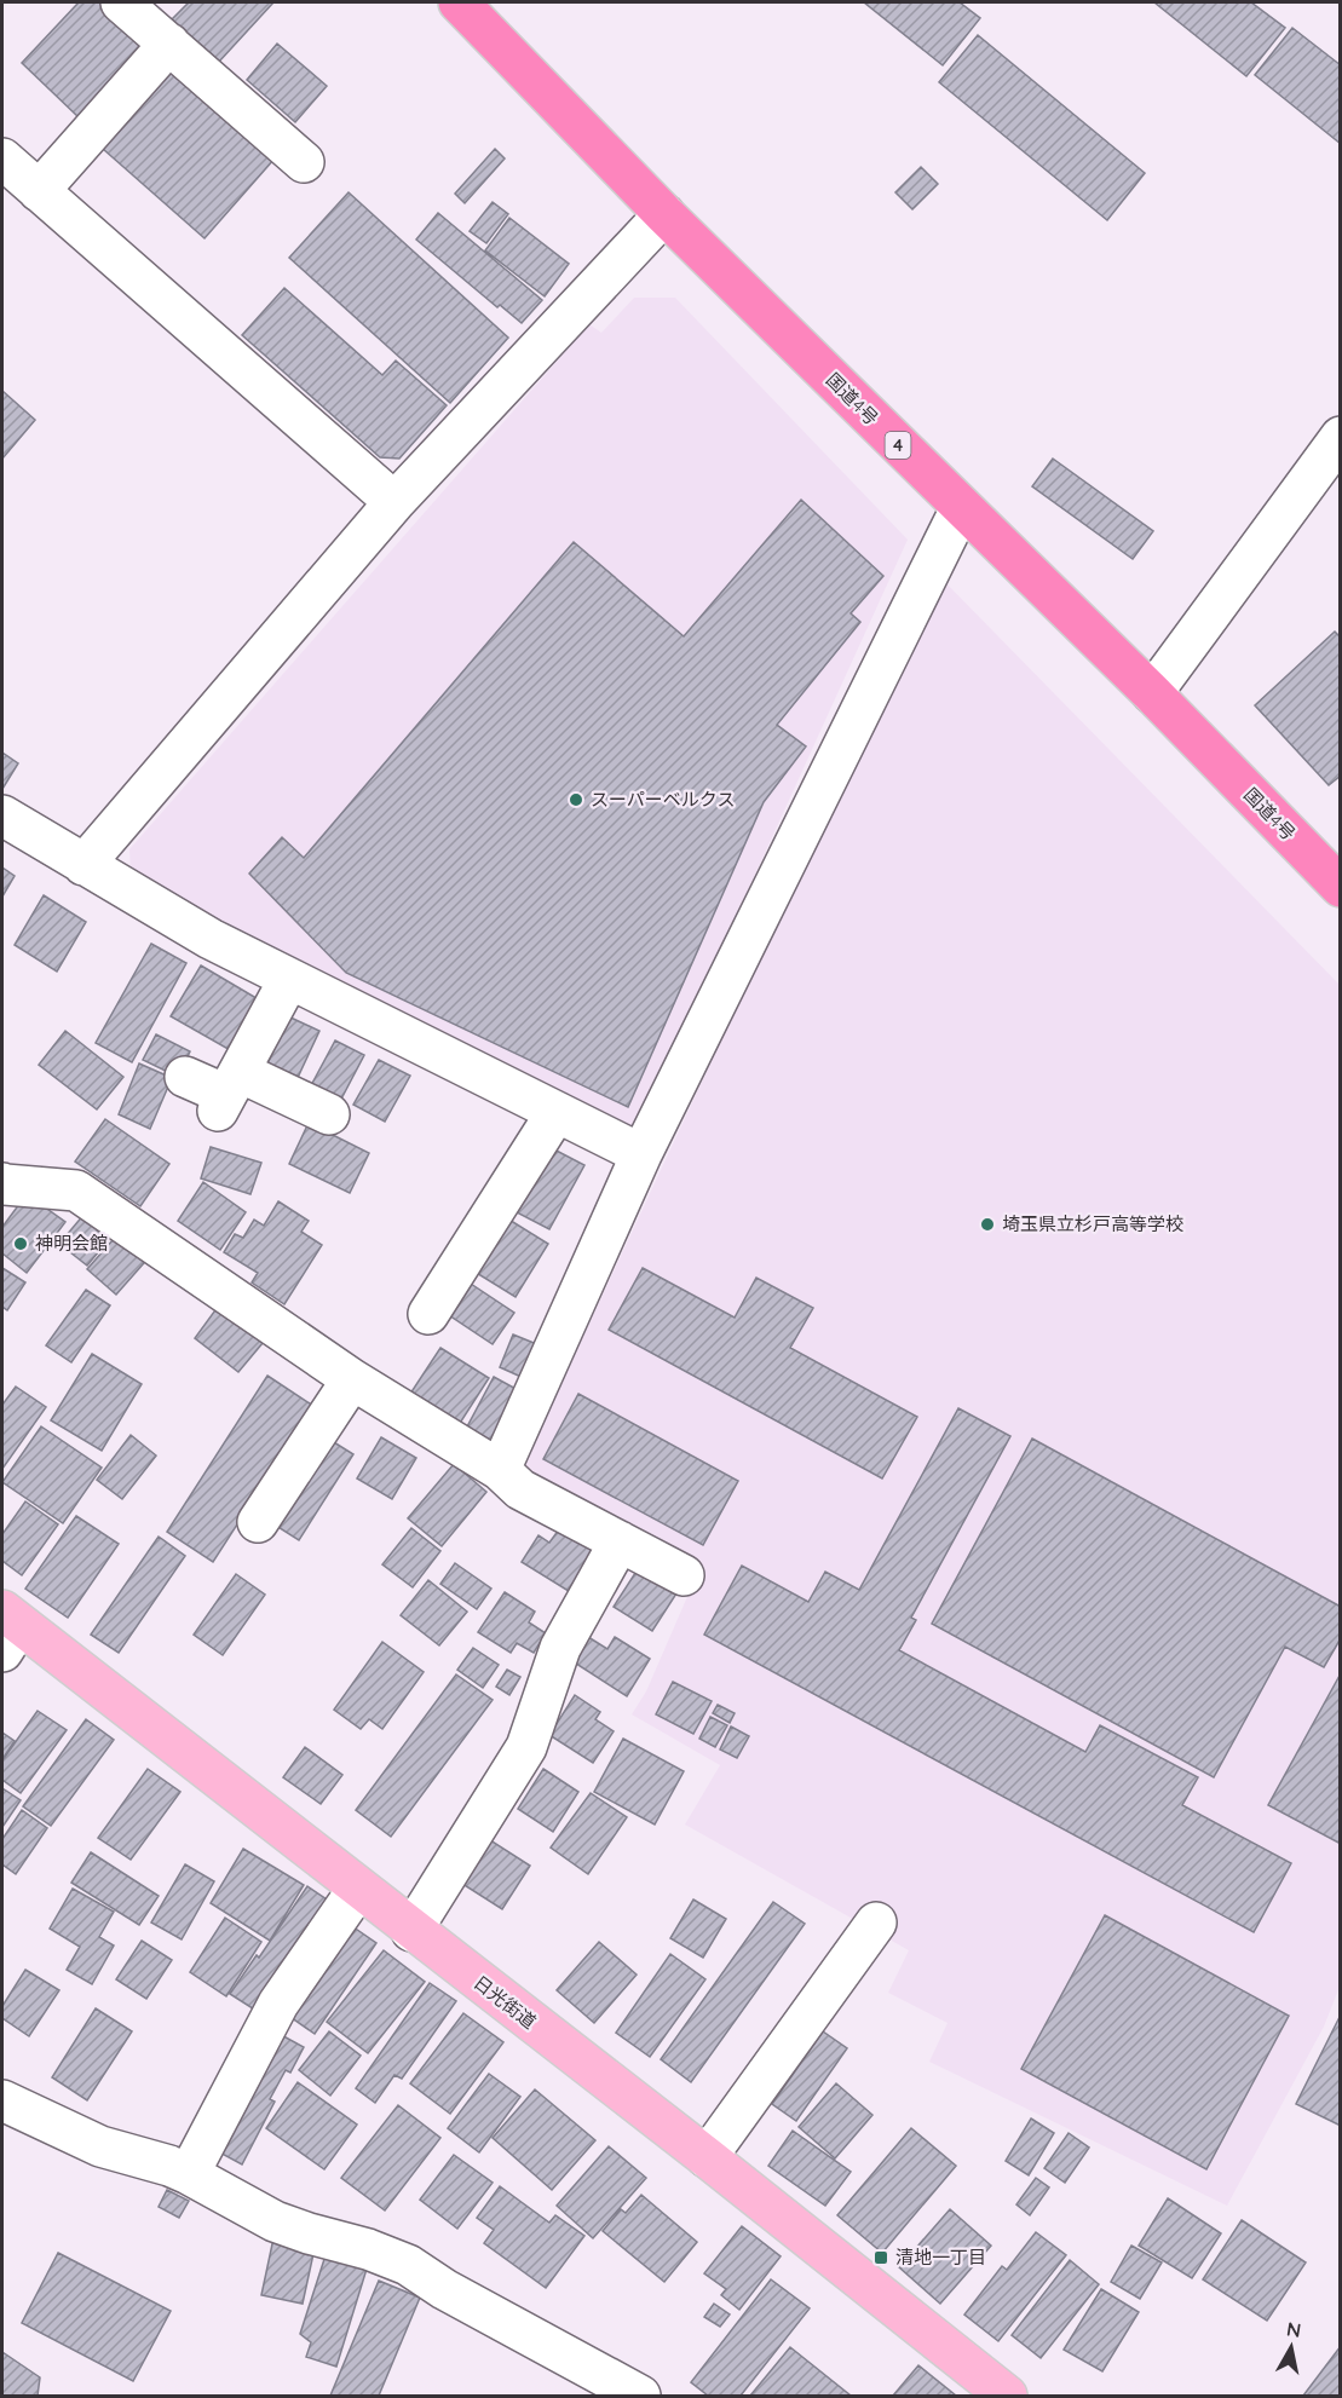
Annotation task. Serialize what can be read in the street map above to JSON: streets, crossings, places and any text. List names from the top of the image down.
{
  "streets": {
    "highway": ["国道4号", "4"],
    "main road": ["日光街道"]
  },
  "places": {
    "other": ["スーパーベルクス", "埼玉県立杉戸高等学校", "神明会館"],
    "transit": ["清地一丁目"]
  },
  "north": "top"
}
